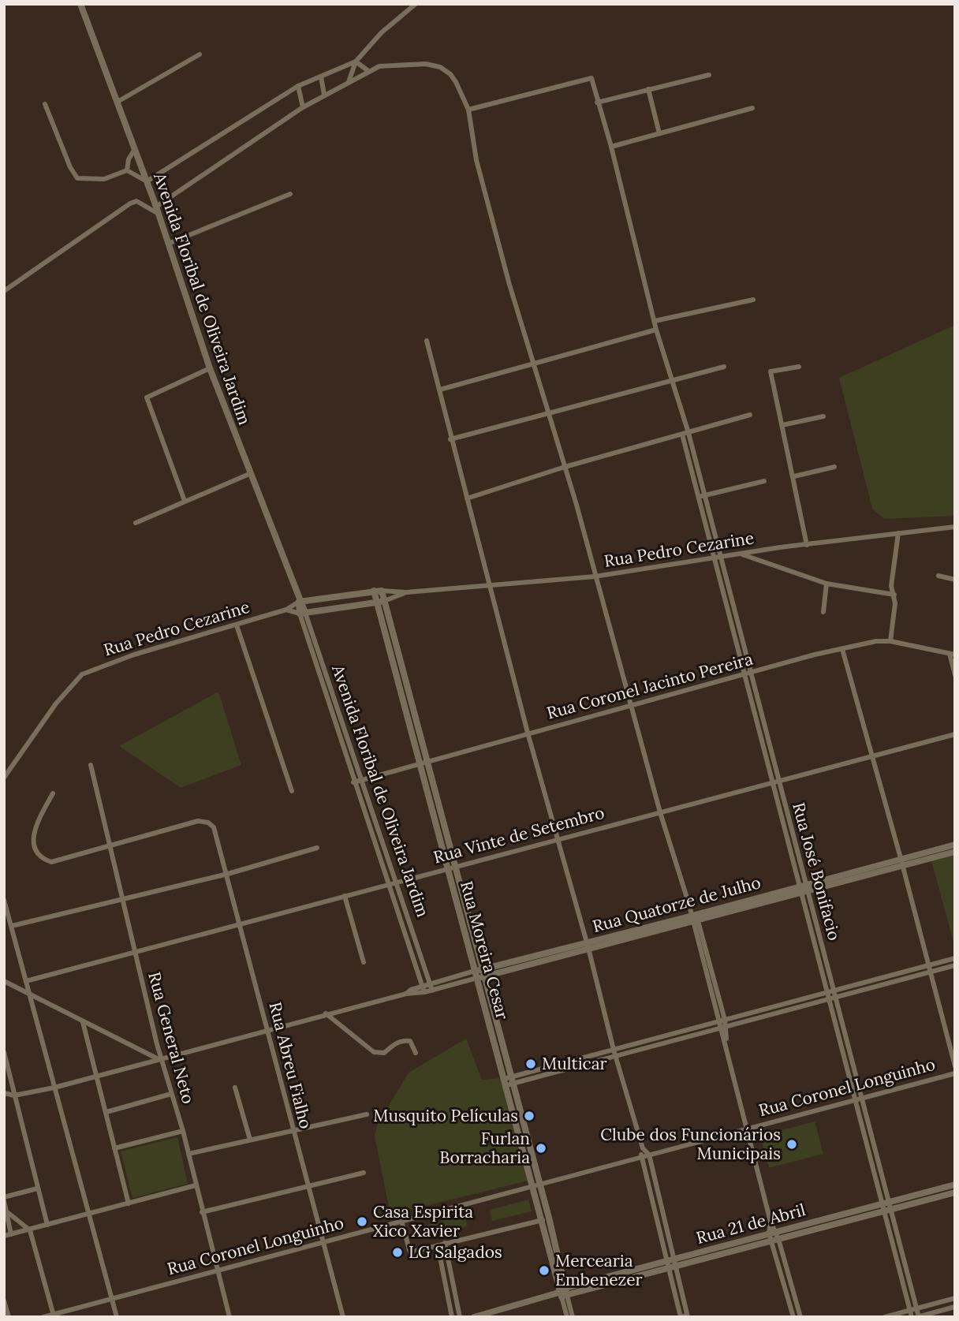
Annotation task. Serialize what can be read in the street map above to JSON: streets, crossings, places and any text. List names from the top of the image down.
{
  "streets": {
    "street": [
      "Avenida Floribal de Oliveira Jardim",
      "Rua Pedro Cezarine",
      "Rua Coronel Jacinto Pereira",
      "Rua Vinte de Setembro",
      "Rua José Bonifacio",
      "Rua Quatorze de Julho",
      "Rua Moreira Cesar",
      "Rua General Neto",
      "Rua Abreu Fialho",
      "Rua Coronel Longuinho",
      "Rua 21 de Abril"
    ]
  },
  "crossings": [
    ["Avenida Floribal de Oliveira Jardim", "Rua Pedro Cezarine"],
    ["Avenida Floribal de Oliveira Jardim", "Rua Coronel Jacinto Pereira"],
    ["Avenida Floribal de Oliveira Jardim", "Rua Vinte de Setembro"],
    ["Avenida Floribal de Oliveira Jardim", "Rua Quatorze de Julho"],
    ["Rua Pedro Cezarine", "Rua José Bonifacio"],
    ["Rua Pedro Cezarine", "Rua Moreira Cesar"],
    ["Rua Coronel Jacinto Pereira", "Rua José Bonifacio"],
    ["Rua Coronel Jacinto Pereira", "Rua Moreira Cesar"],
    ["Rua Vinte de Setembro", "Rua José Bonifacio"],
    ["Rua Vinte de Setembro", "Rua Moreira Cesar"],
    ["Rua Vinte de Setembro", "Rua General Neto"],
    ["Rua Vinte de Setembro", "Rua Abreu Fialho"],
    ["Rua José Bonifacio", "Rua Quatorze de Julho"],
    ["Rua José Bonifacio", "Rua Coronel Longuinho"],
    ["Rua José Bonifacio", "Rua 21 de Abril"],
    ["Rua Quatorze de Julho", "Rua Moreira Cesar"],
    ["Rua Quatorze de Julho", "Rua General Neto"],
    ["Rua Quatorze de Julho", "Rua Abreu Fialho"],
    ["Rua Moreira Cesar", "Rua Coronel Longuinho"],
    ["Rua Moreira Cesar", "Rua 21 de Abril"],
    ["Rua General Neto", "Rua Abreu Fialho"],
    ["Rua General Neto", "Rua Coronel Longuinho"],
    ["Rua Abreu Fialho", "Rua Coronel Longuinho"]
  ],
  "places": [
    "Multicar",
    "Musquito Películas",
    "Clube dos Funcionários Municipais",
    "Furlan Borracharia",
    "Casa Espirita Xico Xavier",
    "LG Salgados",
    "Mercearia Embenezer"
  ]
}
